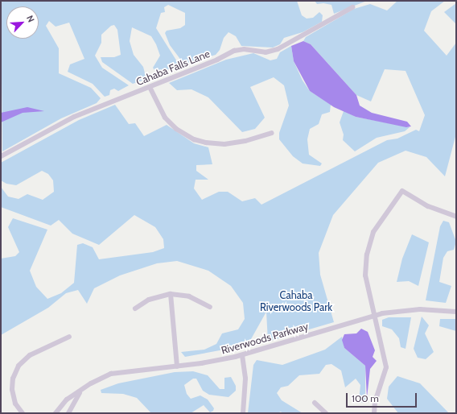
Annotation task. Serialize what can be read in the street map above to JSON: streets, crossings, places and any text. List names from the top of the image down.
{
  "streets": {
    "street": ["Cahaba Falls Lane", "Riverwoods Parkway"]
  },
  "parks": ["Cahaba Riverwoods Park"],
  "scale_bar": "100 m",
  "north": "top right"
}
